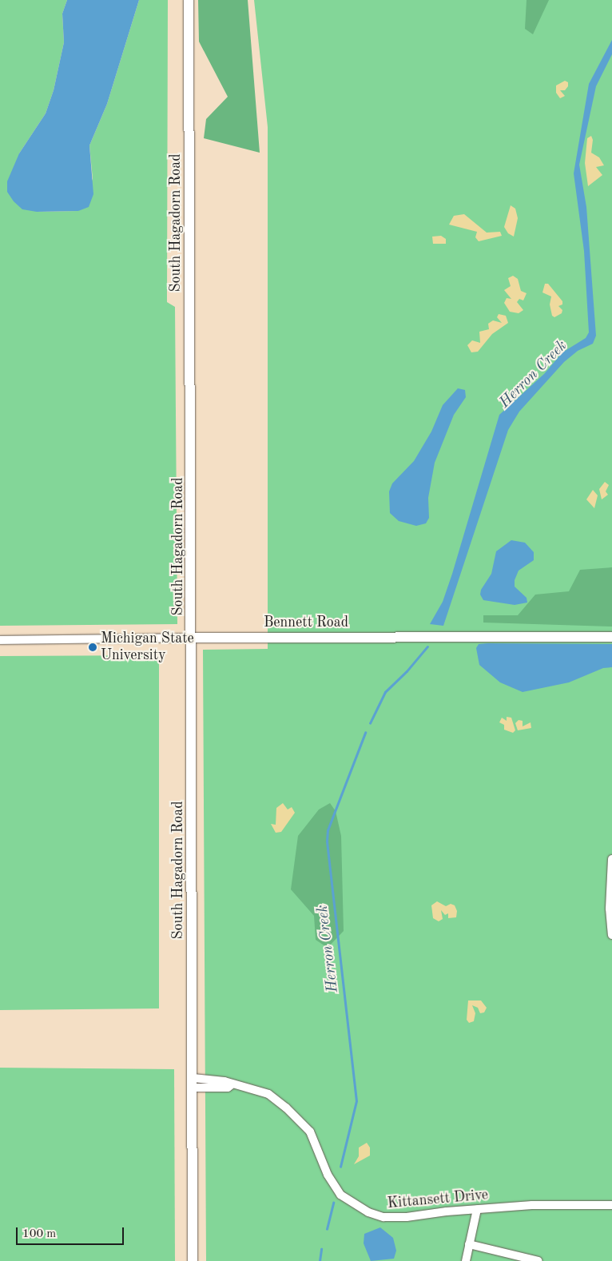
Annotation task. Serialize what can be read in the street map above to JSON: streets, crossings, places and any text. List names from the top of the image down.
{
  "streets": {
    "street": ["South Hagadorn Road", "Bennett Road", "Kittansett Drive"]
  },
  "crossings": [
    ["South Hagadorn Road", "Bennett Road"],
    ["South Hagadorn Road", "Kittansett Drive"]
  ],
  "water": ["Herron Creek"],
  "places": ["Michigan State University"],
  "scale_bar": "100 m"
}
